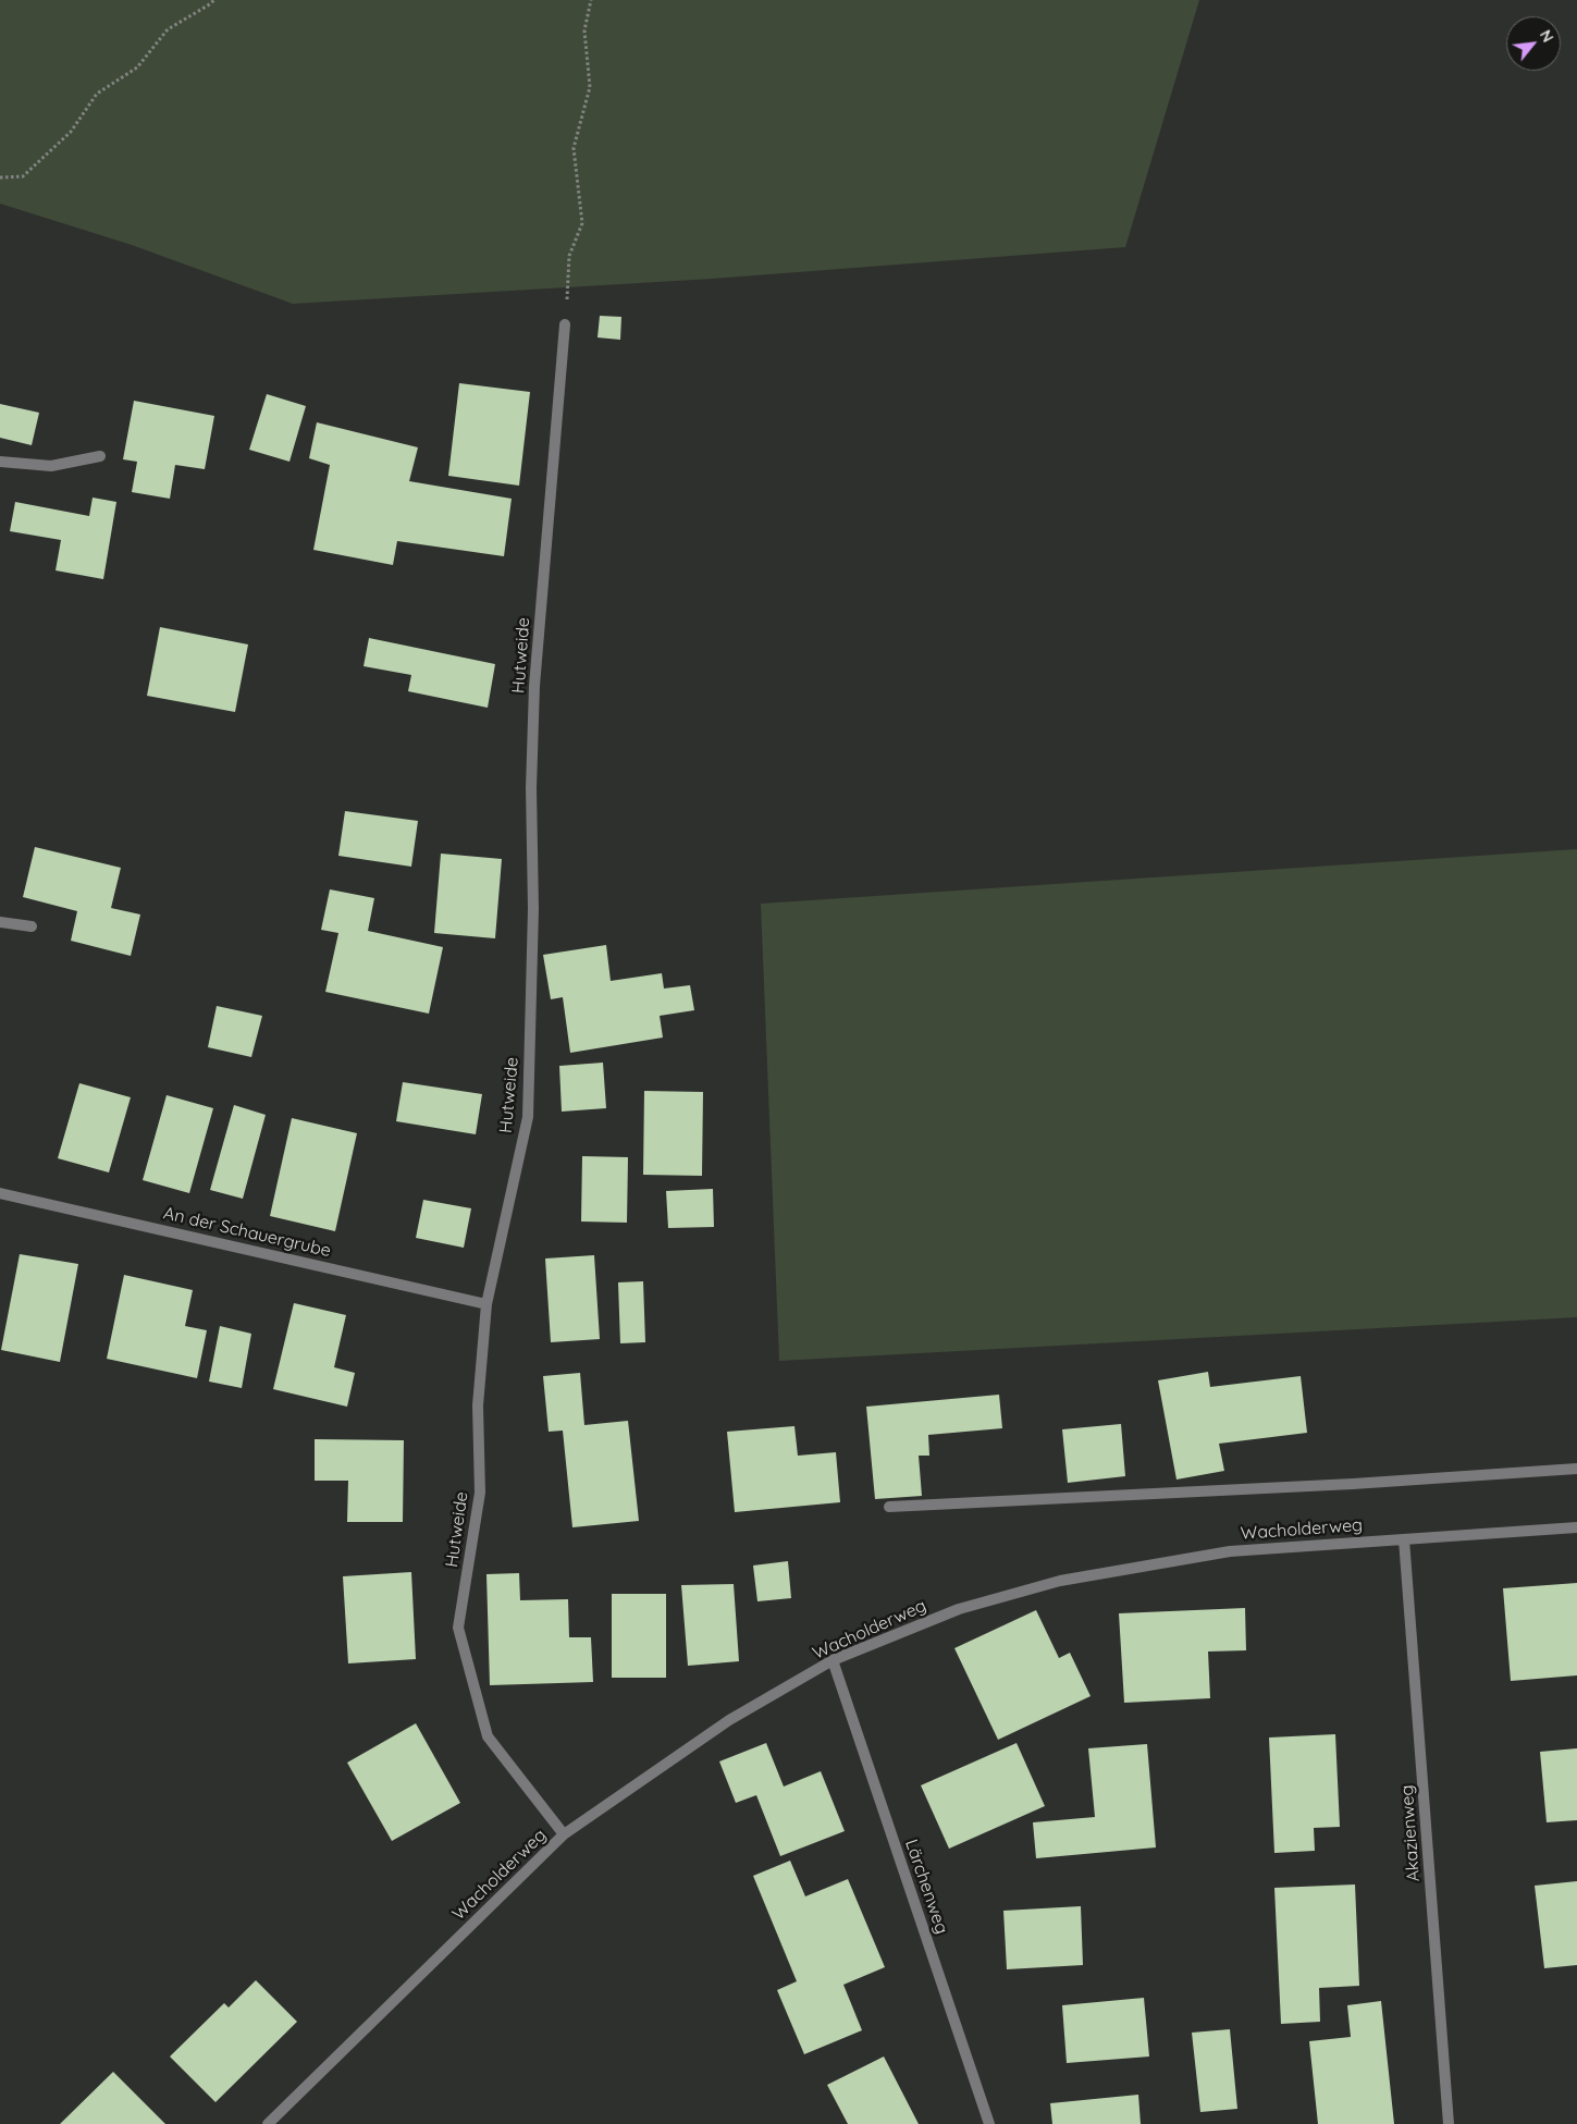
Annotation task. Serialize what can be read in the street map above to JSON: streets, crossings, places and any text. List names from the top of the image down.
{
  "streets": {
    "street": [
      "Hutweide",
      "An der Schauergrube",
      "Wacholderweg",
      "Akazienweg",
      "Lärchenweg"
    ]
  },
  "crossings": [
    ["Hutweide", "An der Schauergrube"],
    ["Hutweide", "Wacholderweg"],
    ["Wacholderweg", "Akazienweg"],
    ["Wacholderweg", "Lärchenweg"]
  ],
  "north": "top right"
}
